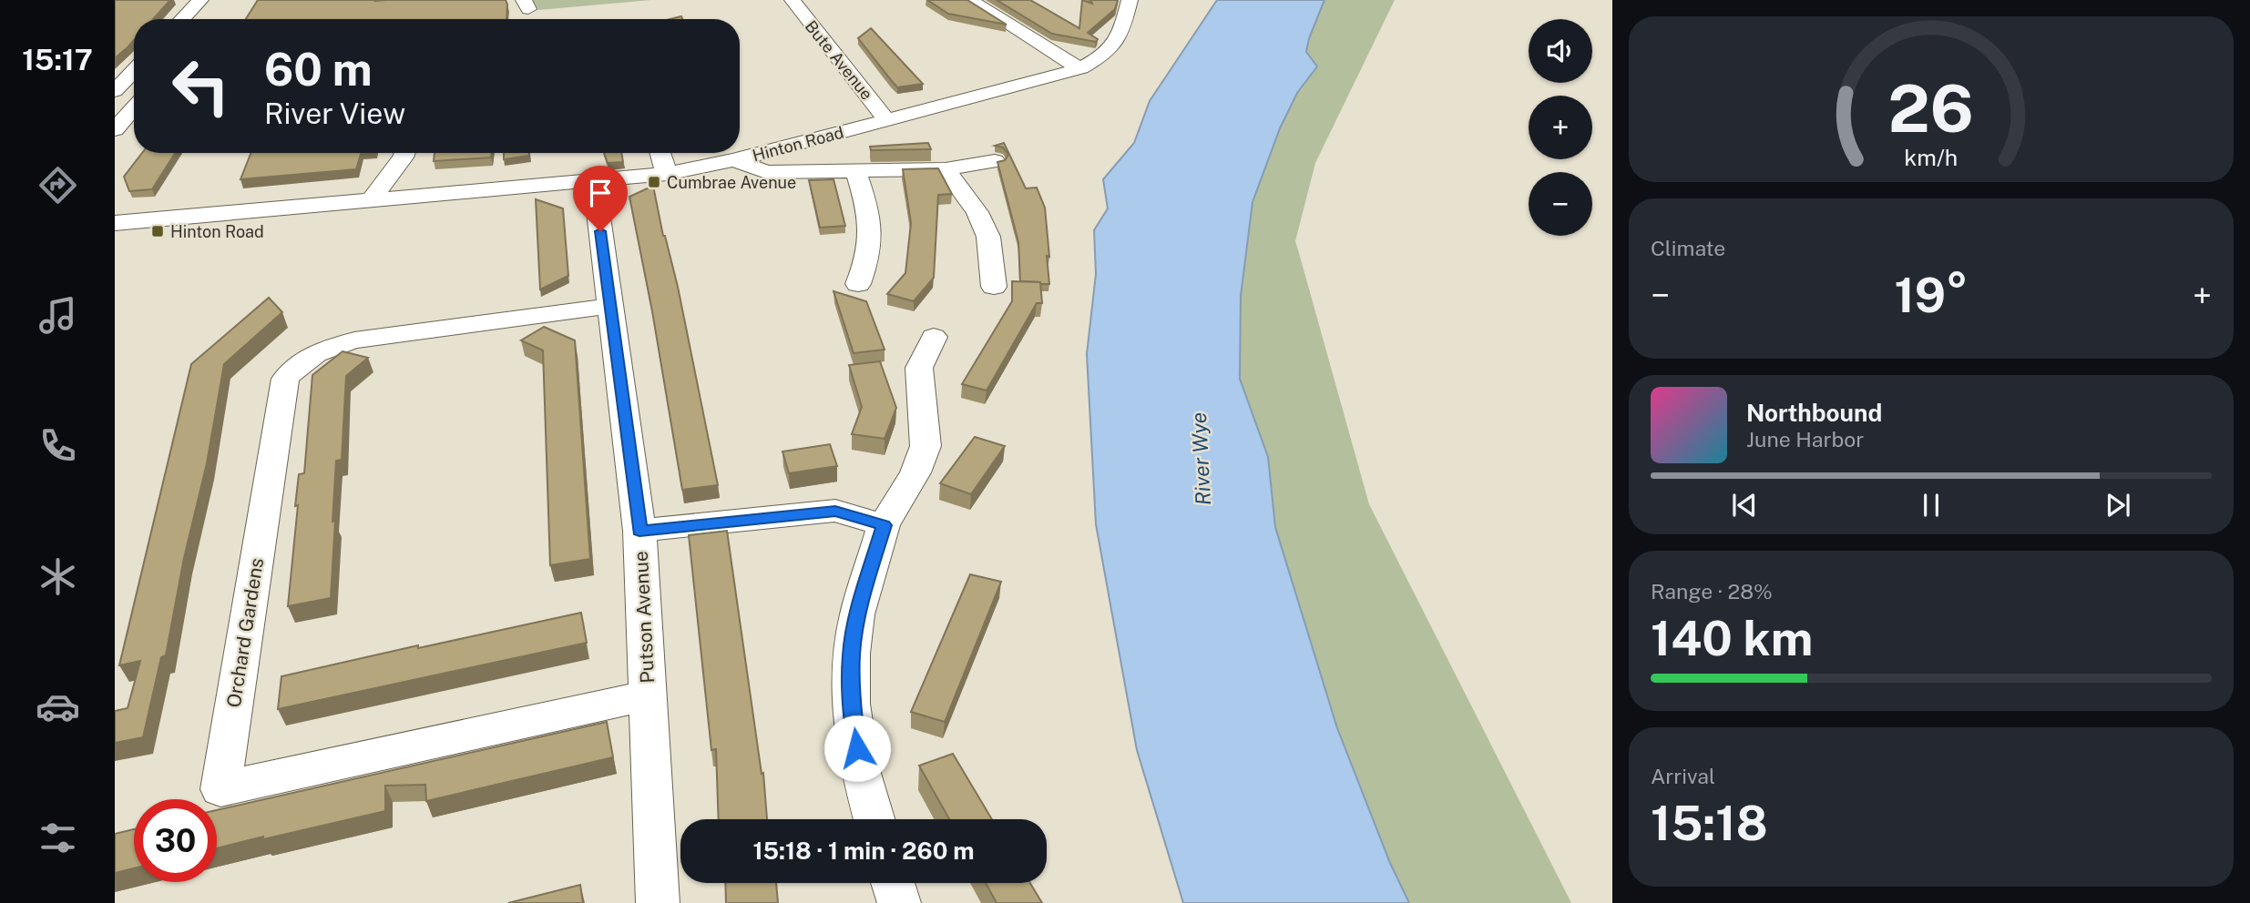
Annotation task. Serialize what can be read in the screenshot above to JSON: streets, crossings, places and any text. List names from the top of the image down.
{
  "streets": {
    "street": [
      "Bute Avenue",
      "Hinton Road",
      "Putson Avenue",
      "Orchard Gardens"
    ]
  },
  "crossings": [
    ["Bute Avenue", "Hinton Road"],
    ["Hinton Road", "Putson Avenue"],
    ["Putson Avenue", "Orchard Gardens"]
  ],
  "water": ["River Wye"],
  "places": {
    "transit": ["Cumbrae Avenue", "Hinton Road"]
  },
  "page": {
    "tabs": "15:17",
    "map_buttons": ["+", "−"],
    "turn": ["60 m", "River View"],
    "tile": [
      "Climate",
      ["Range · 28%", "140 km"],
      ["Arrival", "15:18"]
    ],
    "heat": ["−", "19°", "+"],
    "song": ["Northbound", "June Harbor"],
    "limit": "30",
    "trip": "15:18 · 1 min · 260 m",
    "gauge": ["26", "km/h"]
  }
}
